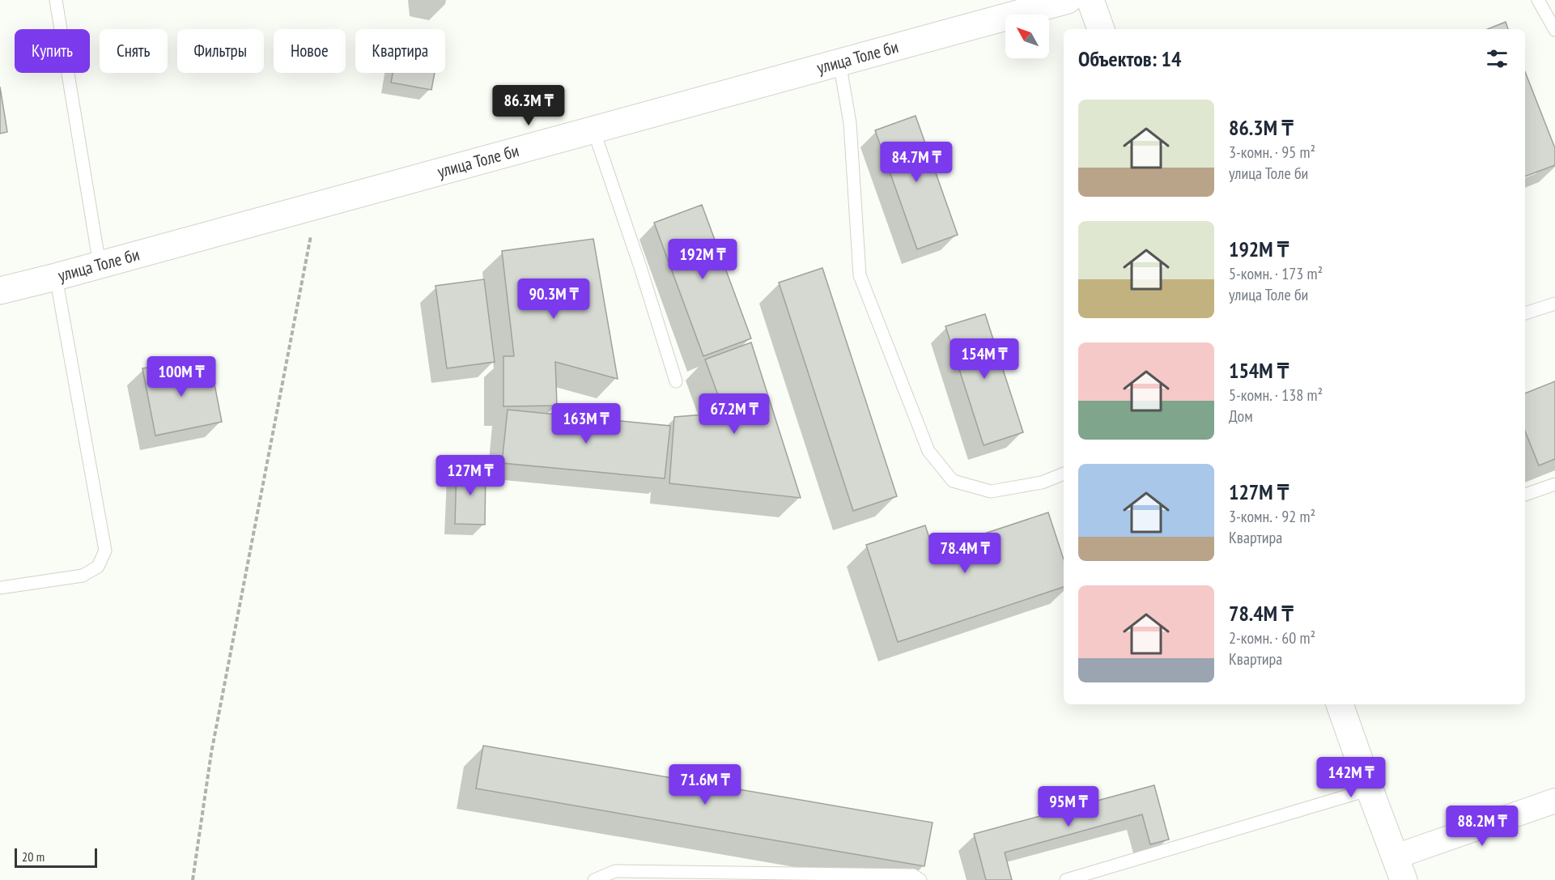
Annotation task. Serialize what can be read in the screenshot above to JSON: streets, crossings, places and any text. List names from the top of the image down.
{
  "streets": {
    "street": ["улица Толе би"]
  },
  "scale_bar": "20 m",
  "north": "top left",
  "page": {
    "chip": [
      "Купить",
      "Снять",
      "Фильтры",
      "Новое",
      "Квартира"
    ],
    "heading": "Объектов: 14",
    "price": [
      "86.3M ₸",
      "84.7M ₸",
      "192M ₸",
      "90.3M ₸",
      "154M ₸",
      "100M ₸",
      "67.2M ₸",
      "163M ₸",
      "127M ₸",
      "78.4M ₸",
      "142M ₸",
      "71.6M ₸",
      "95M ₸",
      "88.2M ₸"
    ],
    "list": [
      {
        "name": "86.3M ₸",
        "note": "3-комн. · 95 m² · улица Толе би"
      },
      {
        "name": "192M ₸",
        "note": "5-комн. · 173 m² · улица Толе би"
      },
      {
        "name": "154M ₸",
        "note": "5-комн. · 138 m² · Дом"
      },
      {
        "name": "127M ₸",
        "note": "3-комн. · 92 m² · Квартира"
      },
      {
        "name": "78.4M ₸",
        "note": "2-комн. · 60 m² · Квартира"
      }
    ],
    "scale": "20 m"
  }
}
